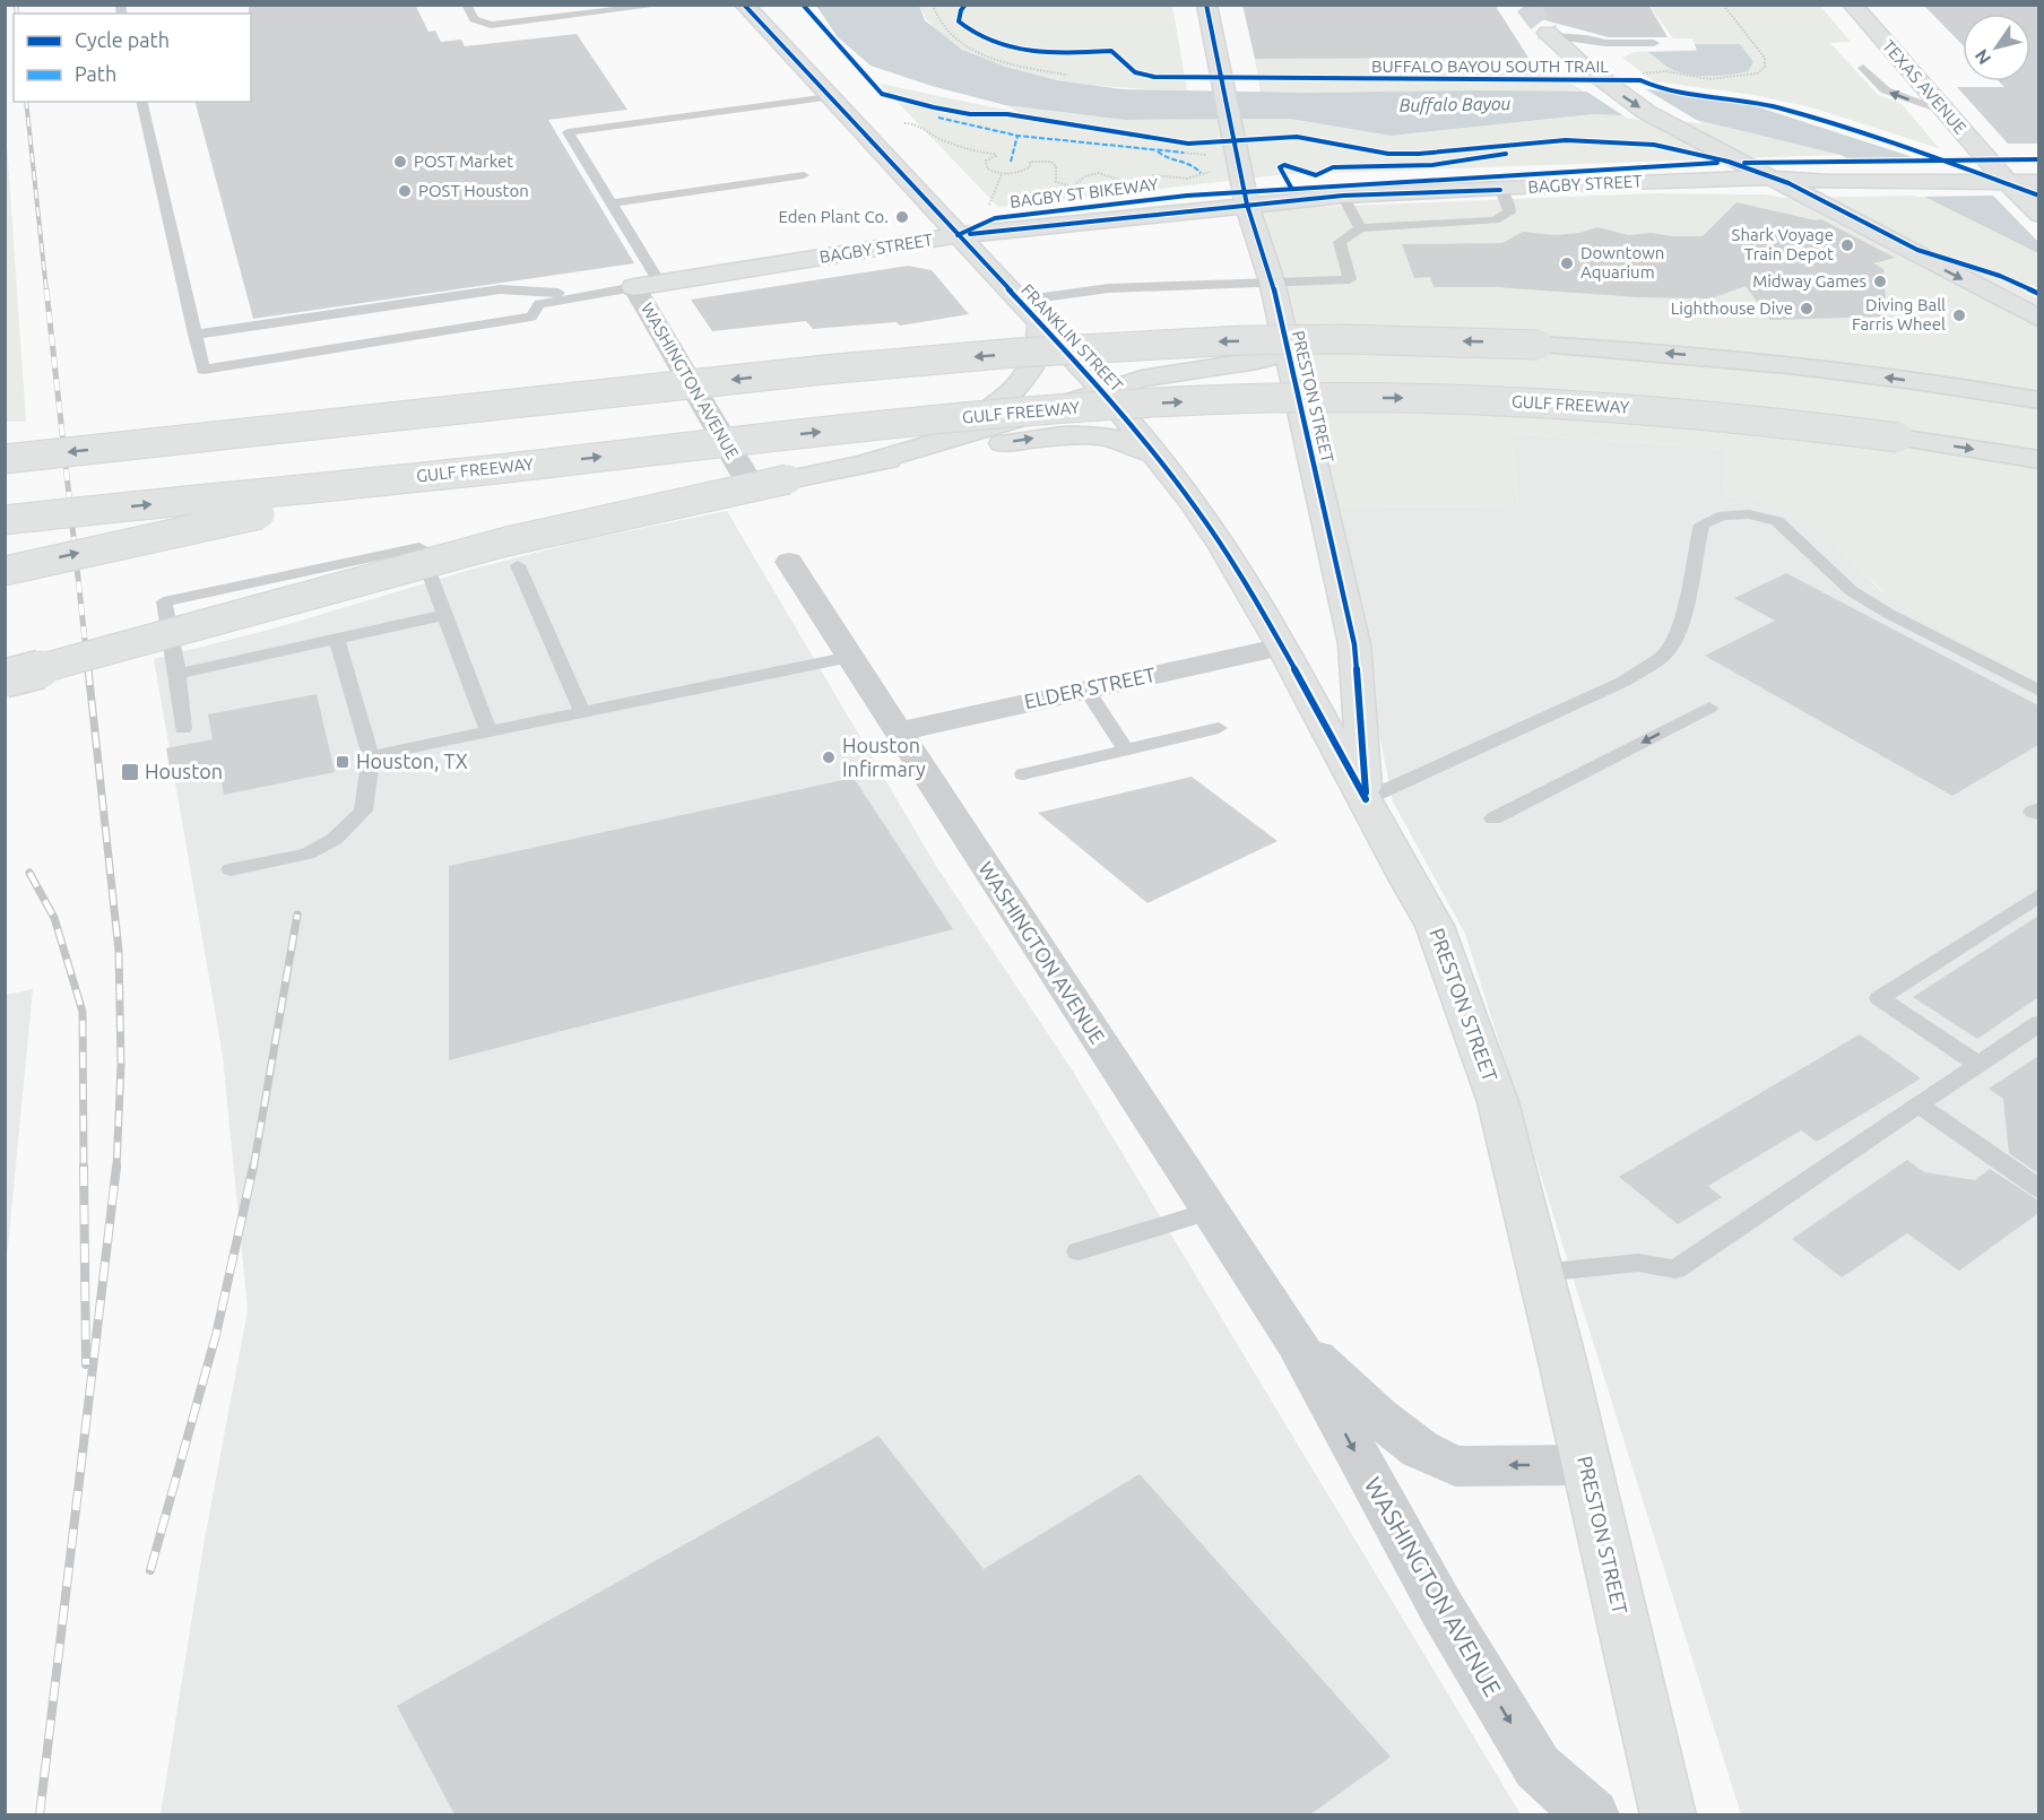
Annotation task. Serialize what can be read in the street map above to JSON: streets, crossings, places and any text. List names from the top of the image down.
{
  "streets": {
    "main road": [
      "TEXAS AVENUE",
      "BAGBY STREET",
      "FRANKLIN STREET",
      "PRESTON STREET",
      "GULF FREEWAY"
    ],
    "street": ["WASHINGTON AVENUE", "ELDER STREET"],
    "cycle path": ["BUFFALO BAYOU SOUTH TRAIL", "BAGBY ST BIKEWAY"]
  },
  "crossings": [
    ["TEXAS AVENUE", "BAGBY STREET"],
    ["BAGBY STREET", "FRANKLIN STREET"],
    ["BAGBY STREET", "WASHINGTON AVENUE"],
    ["BAGBY STREET", "PRESTON STREET"],
    ["FRANKLIN STREET", "PRESTON STREET"],
    ["FRANKLIN STREET", "ELDER STREET"],
    ["WASHINGTON AVENUE", "PRESTON STREET"],
    ["WASHINGTON AVENUE", "ELDER STREET"]
  ],
  "water": ["Buffalo Bayou"],
  "places": {
    "other": [
      "POST Market",
      "POST Houston",
      "Eden Plant Co.",
      "Shark Voyage Train Depot",
      "Downtown Aquarium",
      "Midway Games",
      "Lighthouse Dive",
      "Diving Ball Farris Wheel",
      "Houston Infirmary"
    ],
    "transit": ["Houston, TX", "Houston"]
  },
  "legend": ["Cycle path", "Path"],
  "north": "bottom left"
}
